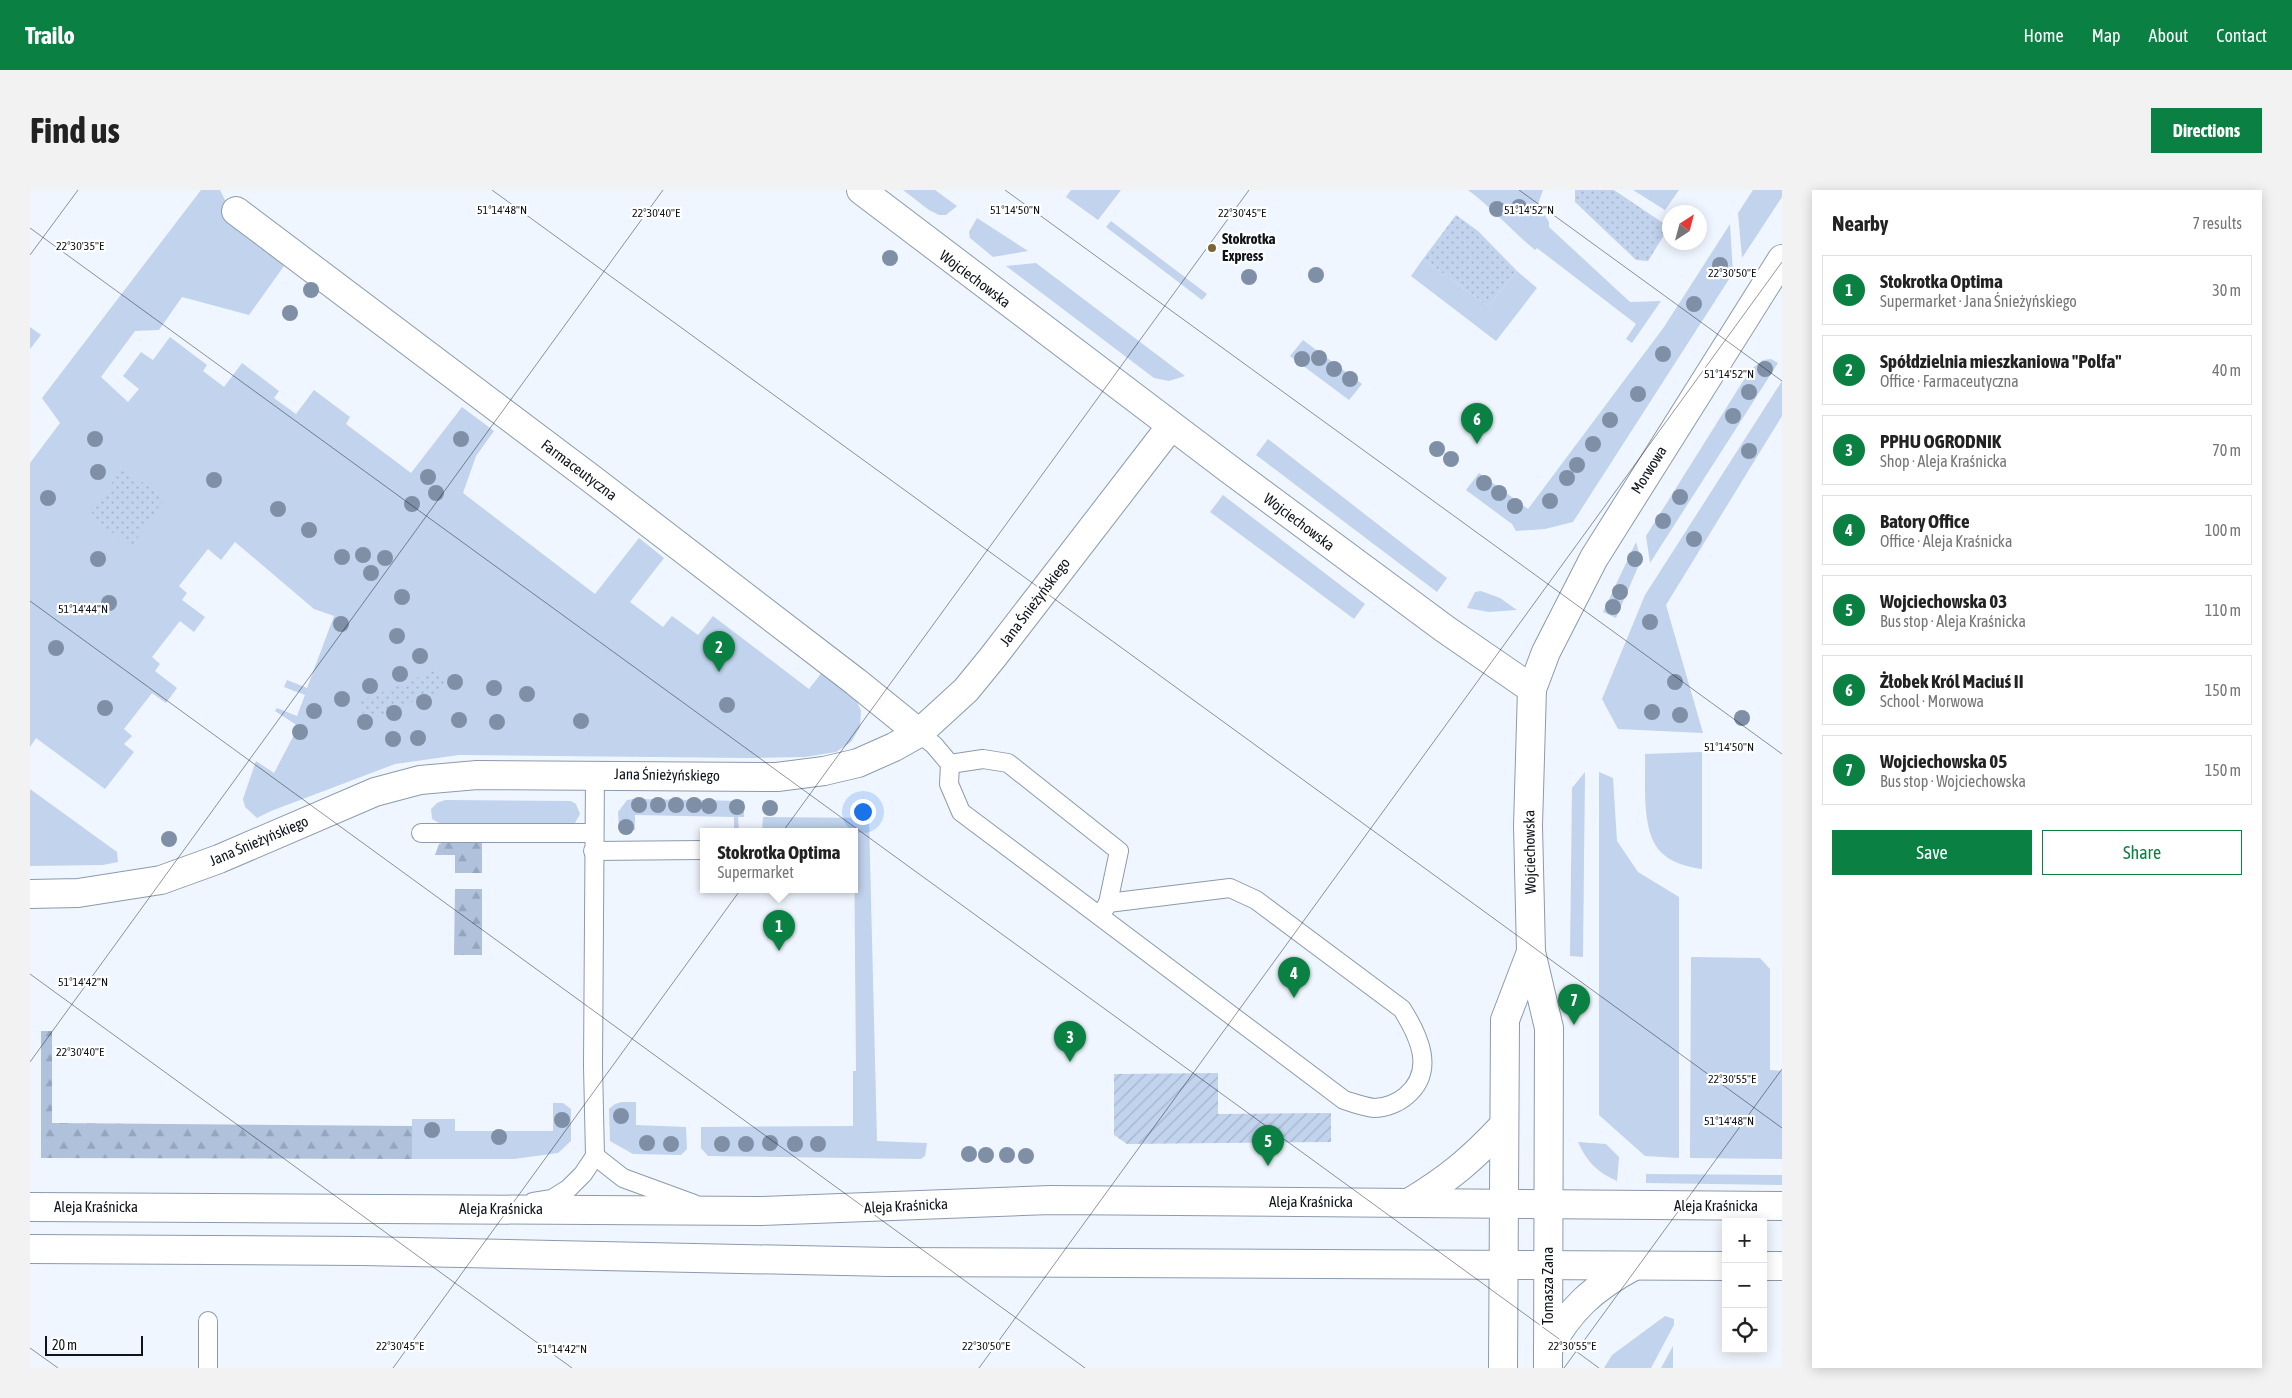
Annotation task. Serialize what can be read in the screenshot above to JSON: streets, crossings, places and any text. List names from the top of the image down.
{
  "streets": {
    "street": [
      "Wojciechowska",
      "Farmaceutyczna",
      "Morwowa",
      "Jana Śnieżyńskiego",
      "Aleja Kraśnicka",
      "Tomasza Zana"
    ]
  },
  "crossings": [
    ["Wojciechowska", "Morwowa"],
    ["Wojciechowska", "Jana Śnieżyńskiego"],
    ["Wojciechowska", "Aleja Kraśnicka"],
    ["Wojciechowska", "Tomasza Zana"],
    ["Farmaceutyczna", "Jana Śnieżyńskiego"],
    ["Aleja Kraśnicka", "Tomasza Zana"]
  ],
  "places": ["Stokrotka Express"],
  "scale_bar": "20 m",
  "north": "top right",
  "page": {
    "header": "Trailo",
    "nav": [
      "Home",
      "Map",
      "About",
      "Contact"
    ],
    "buttons": [
      "Directions",
      ["Save", "Share"]
    ],
    "title": "Find us",
    "heading": ["Nearby", "7 results"],
    "list": [
      {
        "mark": "1",
        "name": "Stokrotka Optima",
        "note": "Supermarket · Jana Śnieżyńskiego",
        "value": "30 m"
      },
      {
        "mark": "2",
        "name": "Spółdzielnia mieszkaniowa \"Polfa\"",
        "note": "Office · Farmaceutyczna",
        "value": "40 m"
      },
      {
        "mark": "3",
        "name": "PPHU OGRODNIK",
        "note": "Shop · Aleja Kraśnicka",
        "value": "70 m"
      },
      {
        "mark": "4",
        "name": "Batory Office",
        "note": "Office · Aleja Kraśnicka",
        "value": "100 m"
      },
      {
        "mark": "5",
        "name": "Wojciechowska 03",
        "note": "Bus stop · Aleja Kraśnicka",
        "value": "110 m"
      },
      {
        "mark": "6",
        "name": "Żłobek Król Maciuś II",
        "note": "School · Morwowa",
        "value": "150 m"
      },
      {
        "mark": "7",
        "name": "Wojciechowska 05",
        "note": "Bus stop · Wojciechowska",
        "value": "150 m"
      }
    ],
    "pins": [
      "6",
      "2",
      "1",
      "4",
      "7",
      "3",
      "5"
    ],
    "popup": ["Stokrotka Optima", "Supermarket"],
    "map_buttons": ["+", "−"],
    "scale": "20 m"
  },
  "coordinates": [
    "51°14'50\"N",
    "51°14'48\"N",
    "51°14'52\"N",
    "22°30'40\"E",
    "22°30'45\"E",
    "22°30'35\"E",
    "22°30'50\"E",
    "51°14'44\"N",
    "51°14'42\"N",
    "22°30'55\"E"
  ]
}
